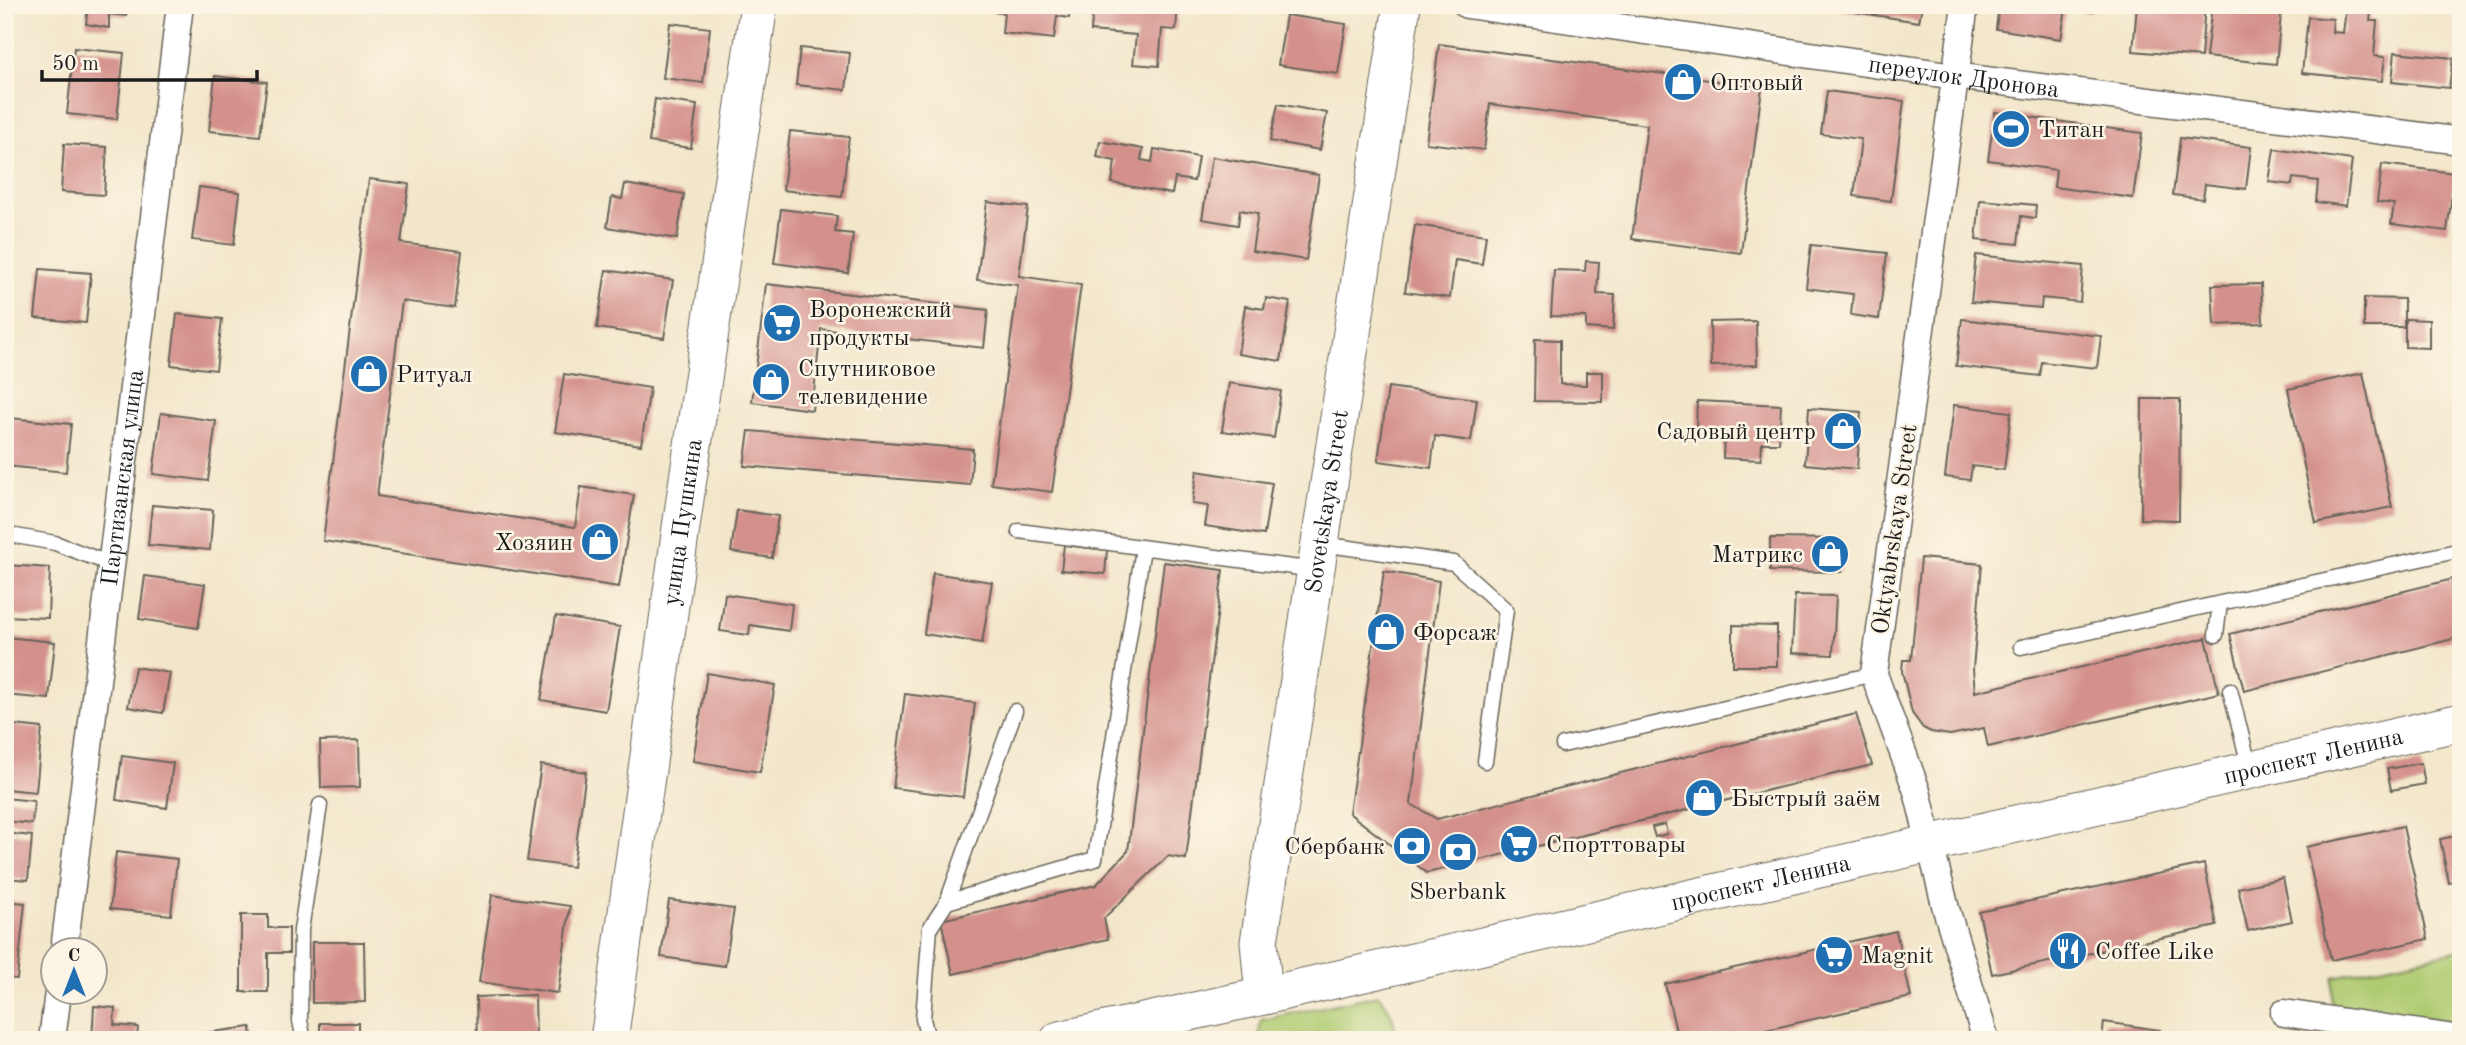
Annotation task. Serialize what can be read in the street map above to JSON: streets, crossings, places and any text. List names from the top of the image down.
{
  "streets": {
    "main road": ["Sovetskaya Street", "улица Пушкина", "проспект Ленина"],
    "street": ["переулок Дронова", "Партизанская улица", "Oktyabrskaya Street"]
  },
  "crossings": [
    ["переулок Дронова", "Oktyabrskaya Street"],
    ["Sovetskaya Street", "проспект Ленина"],
    ["Oktyabrskaya Street", "проспект Ленина"]
  ],
  "places": {
    "shop": [
      "Оптовый",
      "Ритуал",
      "Спутниковое телевидение",
      "Садовый центр",
      "Хозяин",
      "Матрикс",
      "Форсаж",
      "Быстрый заём"
    ],
    "sports": ["Титан"],
    "supermarket": ["Воронежский продукты", "Спорттовары", "Magnit"],
    "bank": ["Сбербанк", "Sberbank"],
    "restaurant": ["Coffee Like"]
  },
  "scale_bar": "50 m",
  "north": "top"
}
